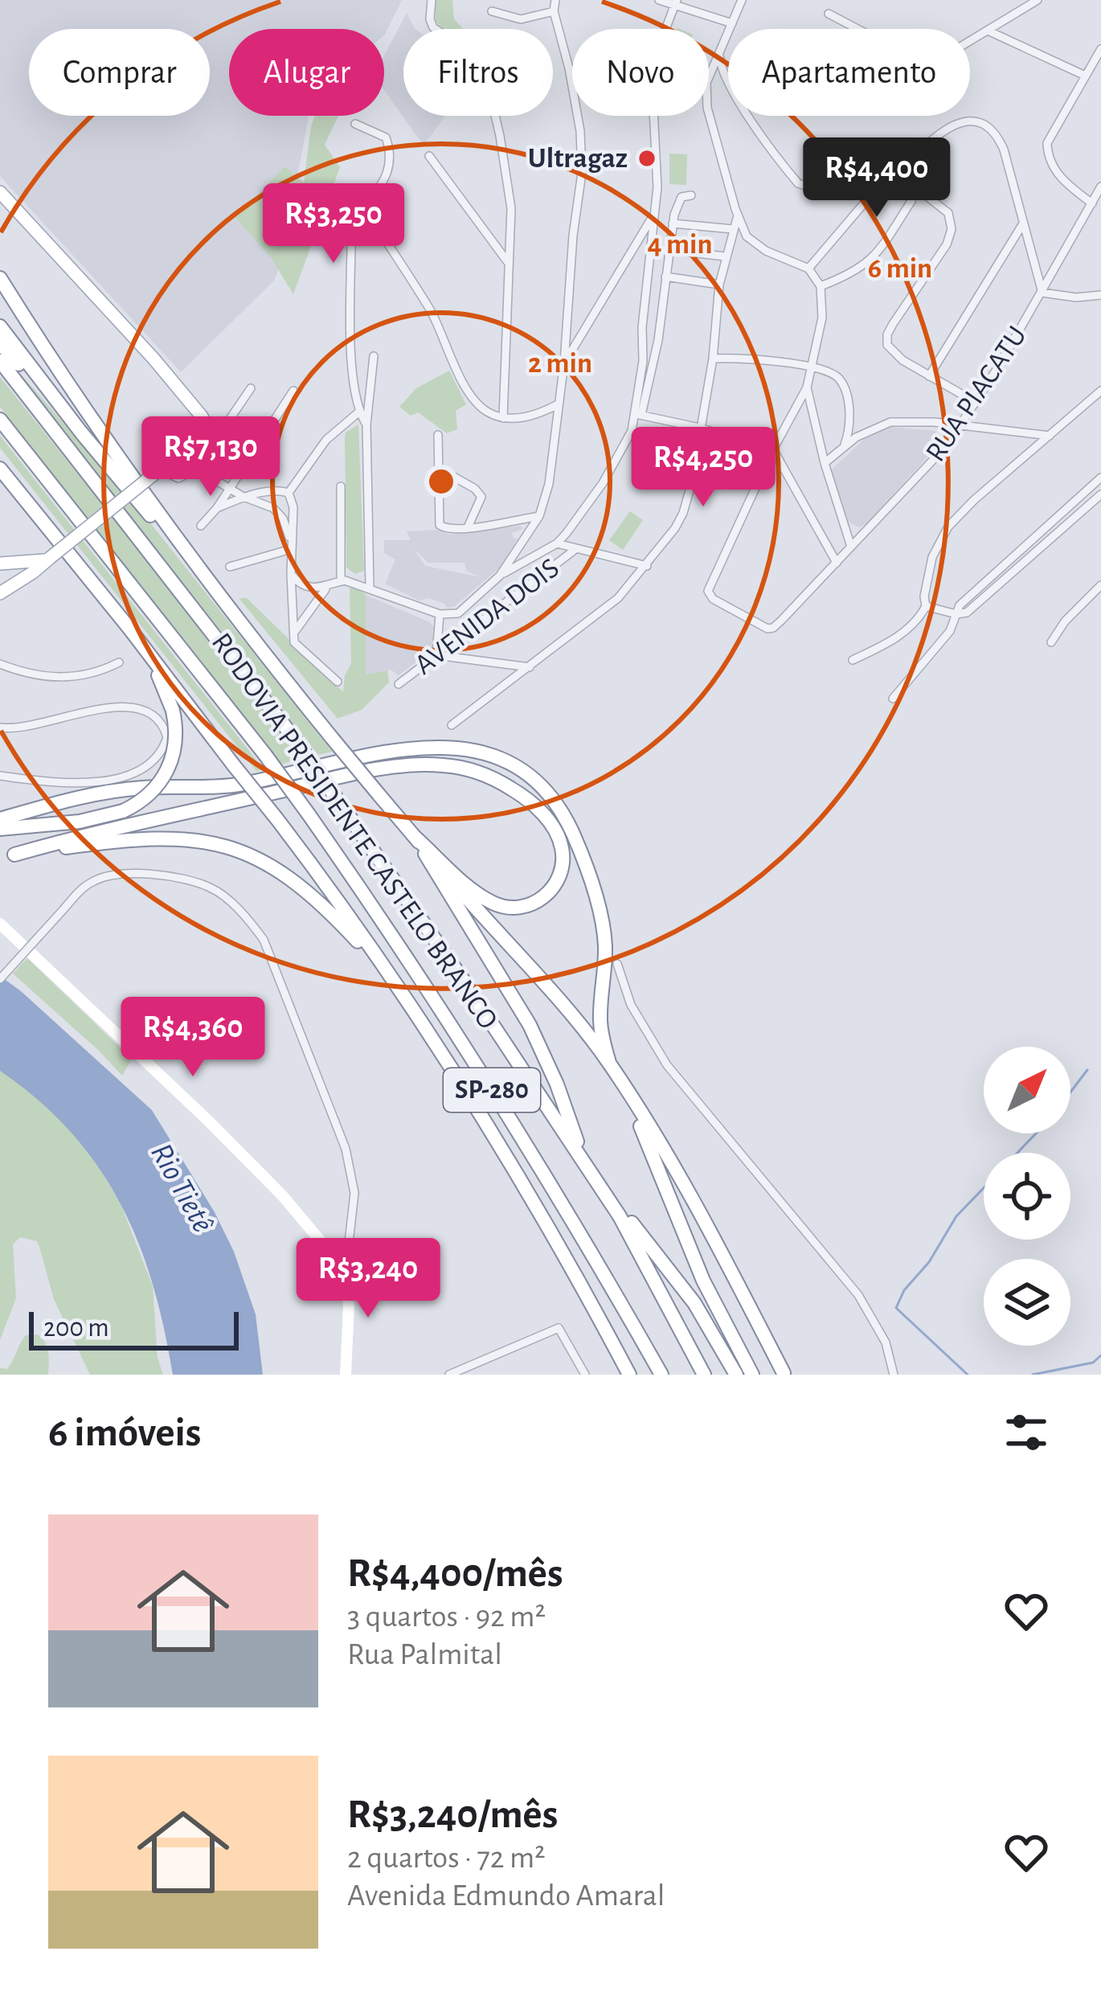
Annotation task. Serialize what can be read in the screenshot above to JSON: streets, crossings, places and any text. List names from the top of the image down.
{
  "streets": {
    "highway": ["RODOVIA PRESIDENTE CASTELO BRANCO", "SP-280"],
    "street": ["RUA PIACATU", "AVENIDA DOIS"]
  },
  "water": ["Rio Tietê"],
  "places": ["Ultragaz"],
  "scale_bar": "200 m",
  "north": "top right",
  "page": {
    "chip": [
      "Comprar",
      "Alugar",
      "Filtros",
      "Novo",
      "Apartamento"
    ],
    "price": [
      "R$4,400",
      "R$3,250",
      "R$7,130",
      "R$4,250",
      "R$4,360",
      "R$3,240"
    ],
    "scale": "200 m",
    "heading": "6 imóveis",
    "list": [
      {
        "name": "R$4,400/mês",
        "note": "3 quartos · 92 m² · Rua Palmital"
      },
      {
        "name": "R$3,240/mês",
        "note": "2 quartos · 72 m² · Avenida Edmundo Amaral"
      }
    ]
  },
  "rings": ["4 min", "6 min", "2 min"]
}
